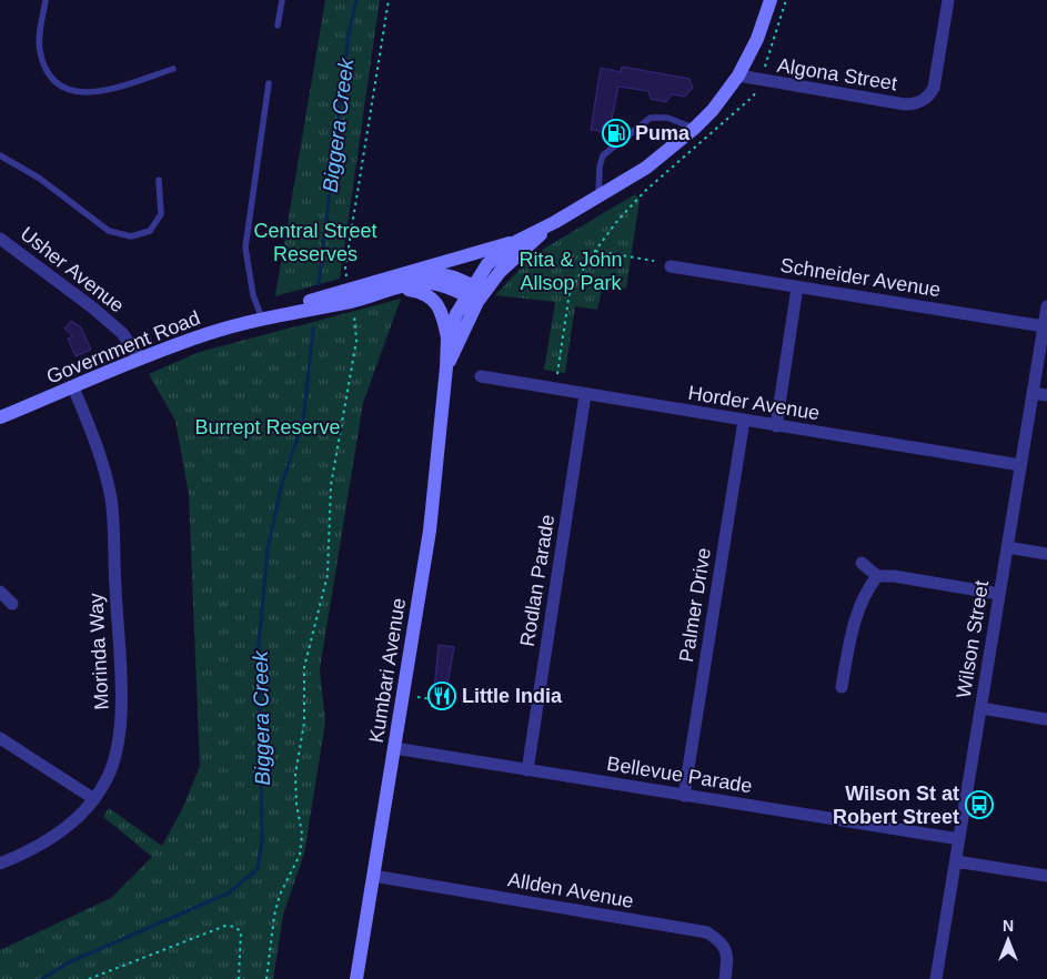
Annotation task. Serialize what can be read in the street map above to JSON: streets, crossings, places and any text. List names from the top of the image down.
{
  "streets": {
    "main road": ["Government Road", "Kumbari Avenue"],
    "street": [
      "Algona Street",
      "Usher Avenue",
      "Schneider Avenue",
      "Horder Avenue",
      "Rodlan Parade",
      "Palmer Drive",
      "Wilson Street",
      "Morinda Way",
      "Bellevue Parade",
      "Allden Avenue"
    ]
  },
  "crossings": [
    ["Algona Street", "Government Road"],
    ["Usher Avenue", "Government Road"],
    ["Schneider Avenue", "Wilson Street"],
    ["Government Road", "Morinda Way"],
    ["Government Road", "Kumbari Avenue"],
    ["Horder Avenue", "Rodlan Parade"],
    ["Horder Avenue", "Palmer Drive"],
    ["Horder Avenue", "Wilson Street"],
    ["Rodlan Parade", "Bellevue Parade"],
    ["Palmer Drive", "Bellevue Parade"],
    ["Wilson Street", "Bellevue Parade"],
    ["Kumbari Avenue", "Bellevue Parade"],
    ["Kumbari Avenue", "Allden Avenue"]
  ],
  "water": ["Biggera Creek"],
  "parks": ["Central Street Reserves", "Rita & John Allsop Park", "Burrept Reserve"],
  "places": {
    "fuel station": ["Puma"],
    "restaurant": ["Little India"],
    "bus stop": ["Wilson St at Robert Street"]
  },
  "north": "top"
}
